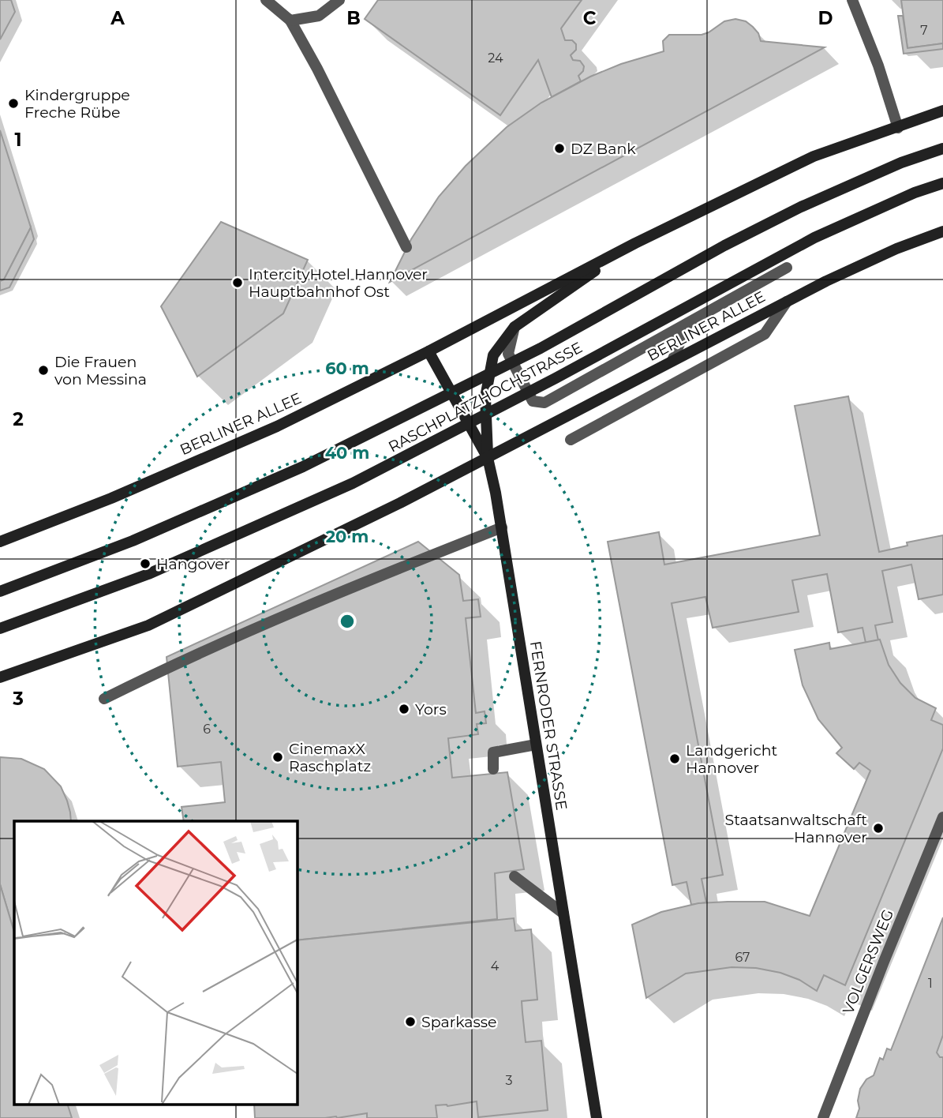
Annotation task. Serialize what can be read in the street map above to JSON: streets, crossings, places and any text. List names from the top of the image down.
{
  "streets": {
    "main road": ["BERLINER ALLEE", "RASCHPLATZHOCHSTRASSE", "FERNRODER STRASSE"],
    "street": ["VOLGERSWEG"]
  },
  "crossings": [
    ["BERLINER ALLEE", "FERNRODER STRASSE"]
  ],
  "places": [
    "Kindergruppe Freche Rübe",
    "DZ Bank",
    "IntercityHotel Hannover Hauptbahnhof Ost",
    "Die Frauen von Messina",
    "Hangover",
    "Yors",
    "CinemaxX Raschplatz",
    "Landgericht Hannover",
    "Staatsanwaltschaft Hannover",
    "Sparkasse"
  ],
  "house_numbers": [
    "7",
    "24",
    "6",
    "67",
    "4",
    "1",
    "3"
  ],
  "grid": {
    "columns": [
      "A",
      "B",
      "C",
      "D"
    ],
    "rows": ["1", "2", "3"]
  },
  "rings": ["60 m", "40 m", "20 m"]
}
